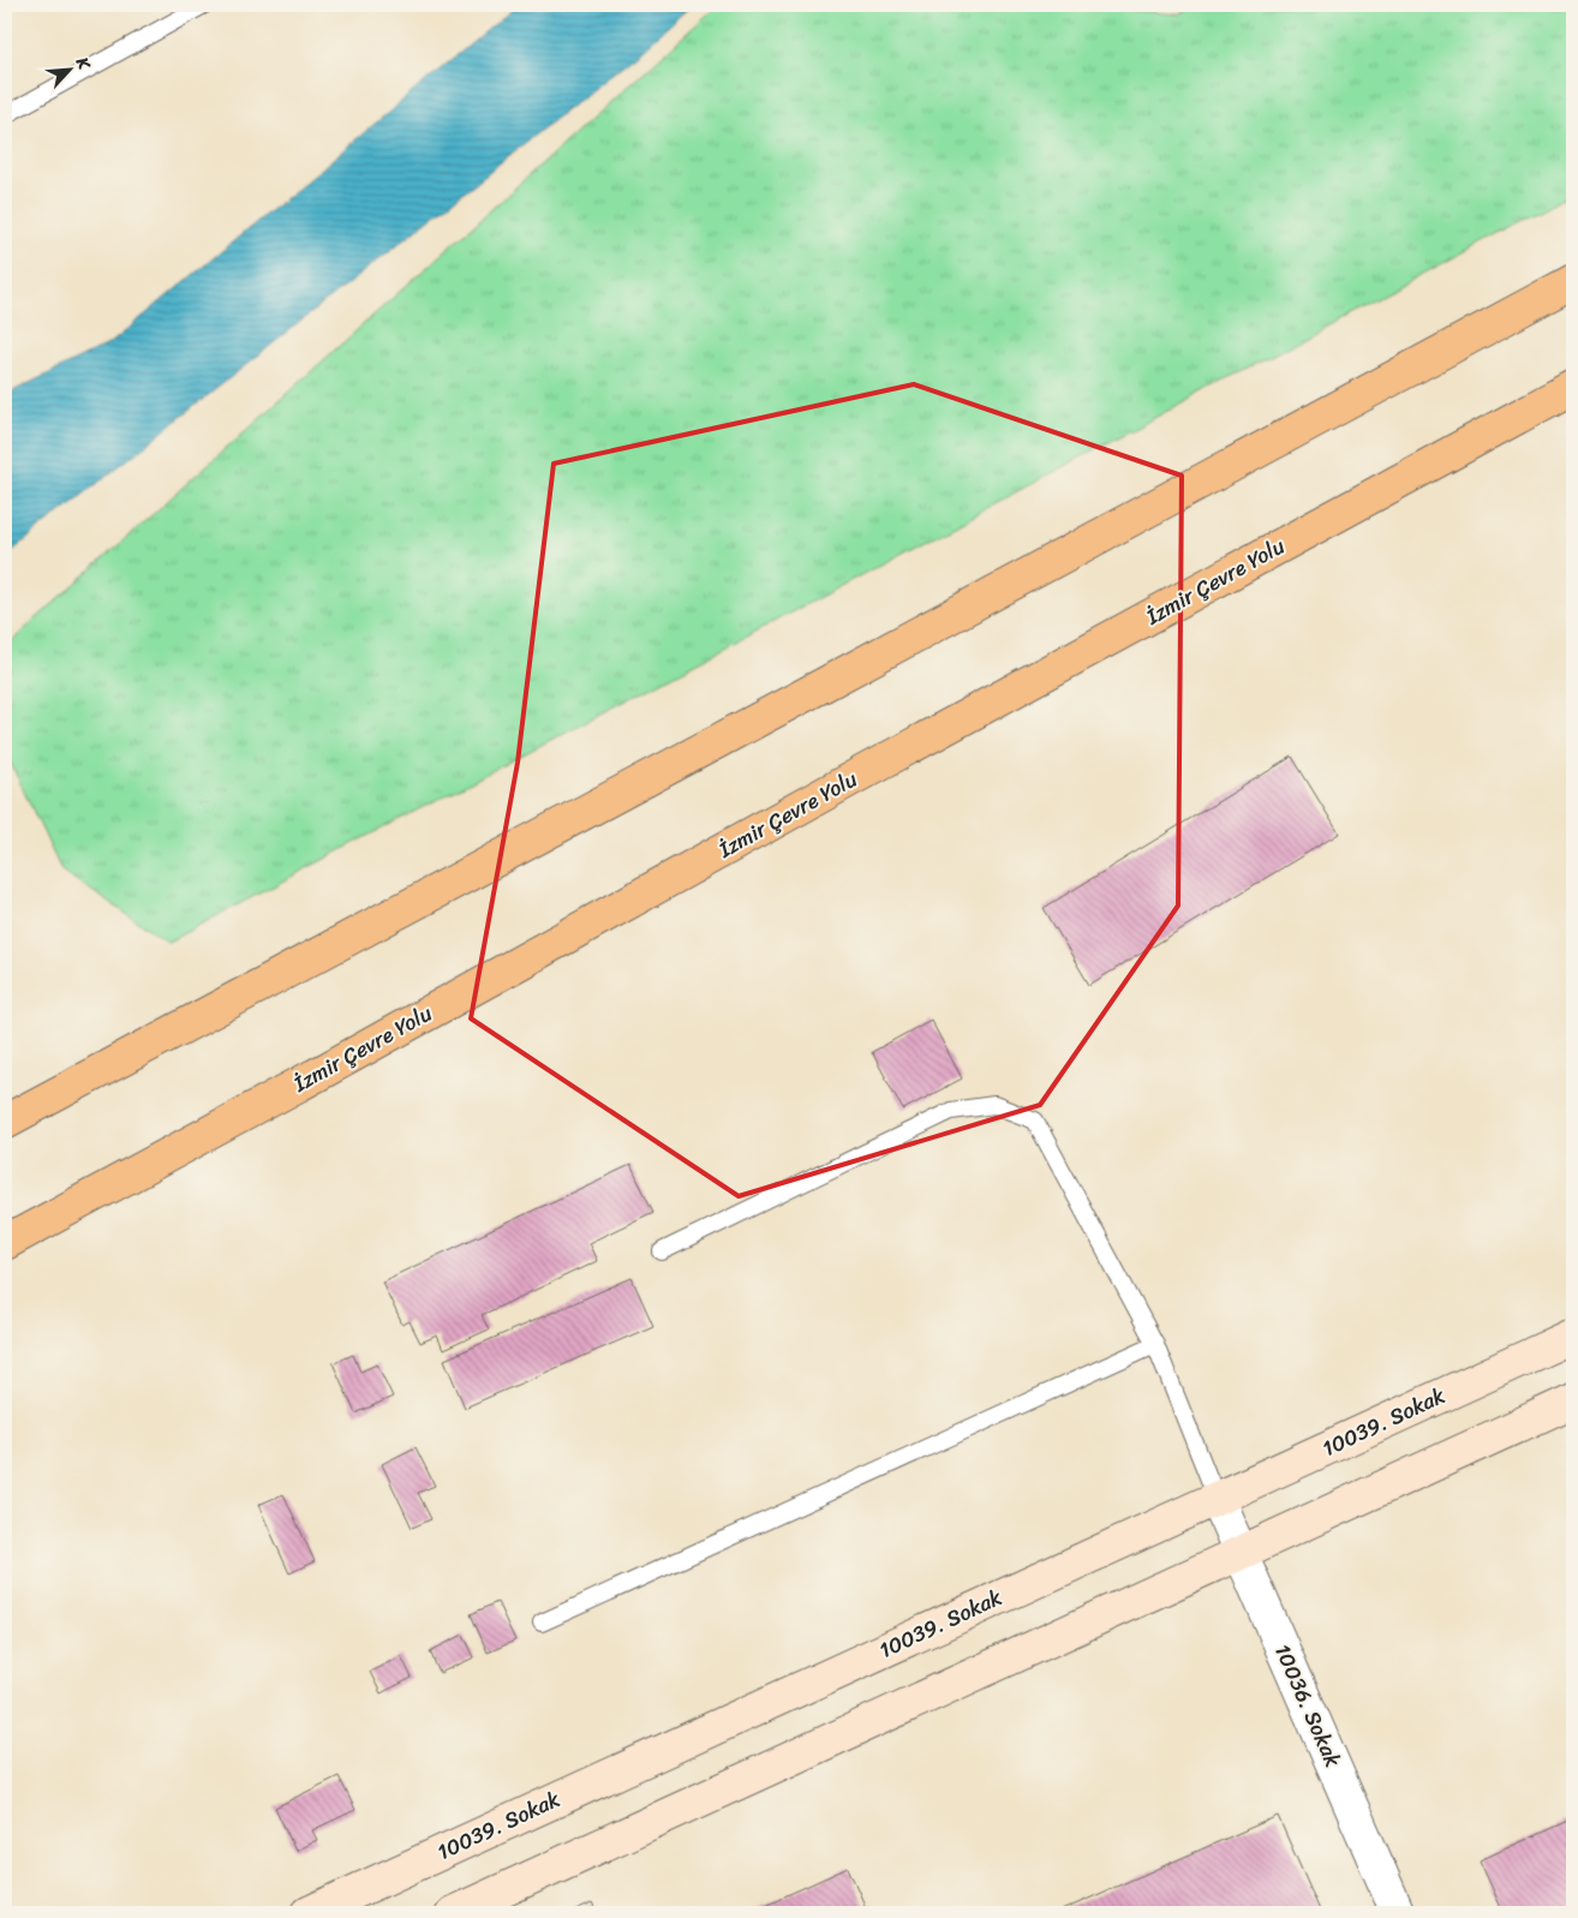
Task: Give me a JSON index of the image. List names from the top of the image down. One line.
{"streets":{"highway":["İzmir Çevre Yolu"],"street":["10039. Sokak","10036. Sokak"]},"crossings":[["10039. Sokak","10036. Sokak"]],"north":"top right"}
